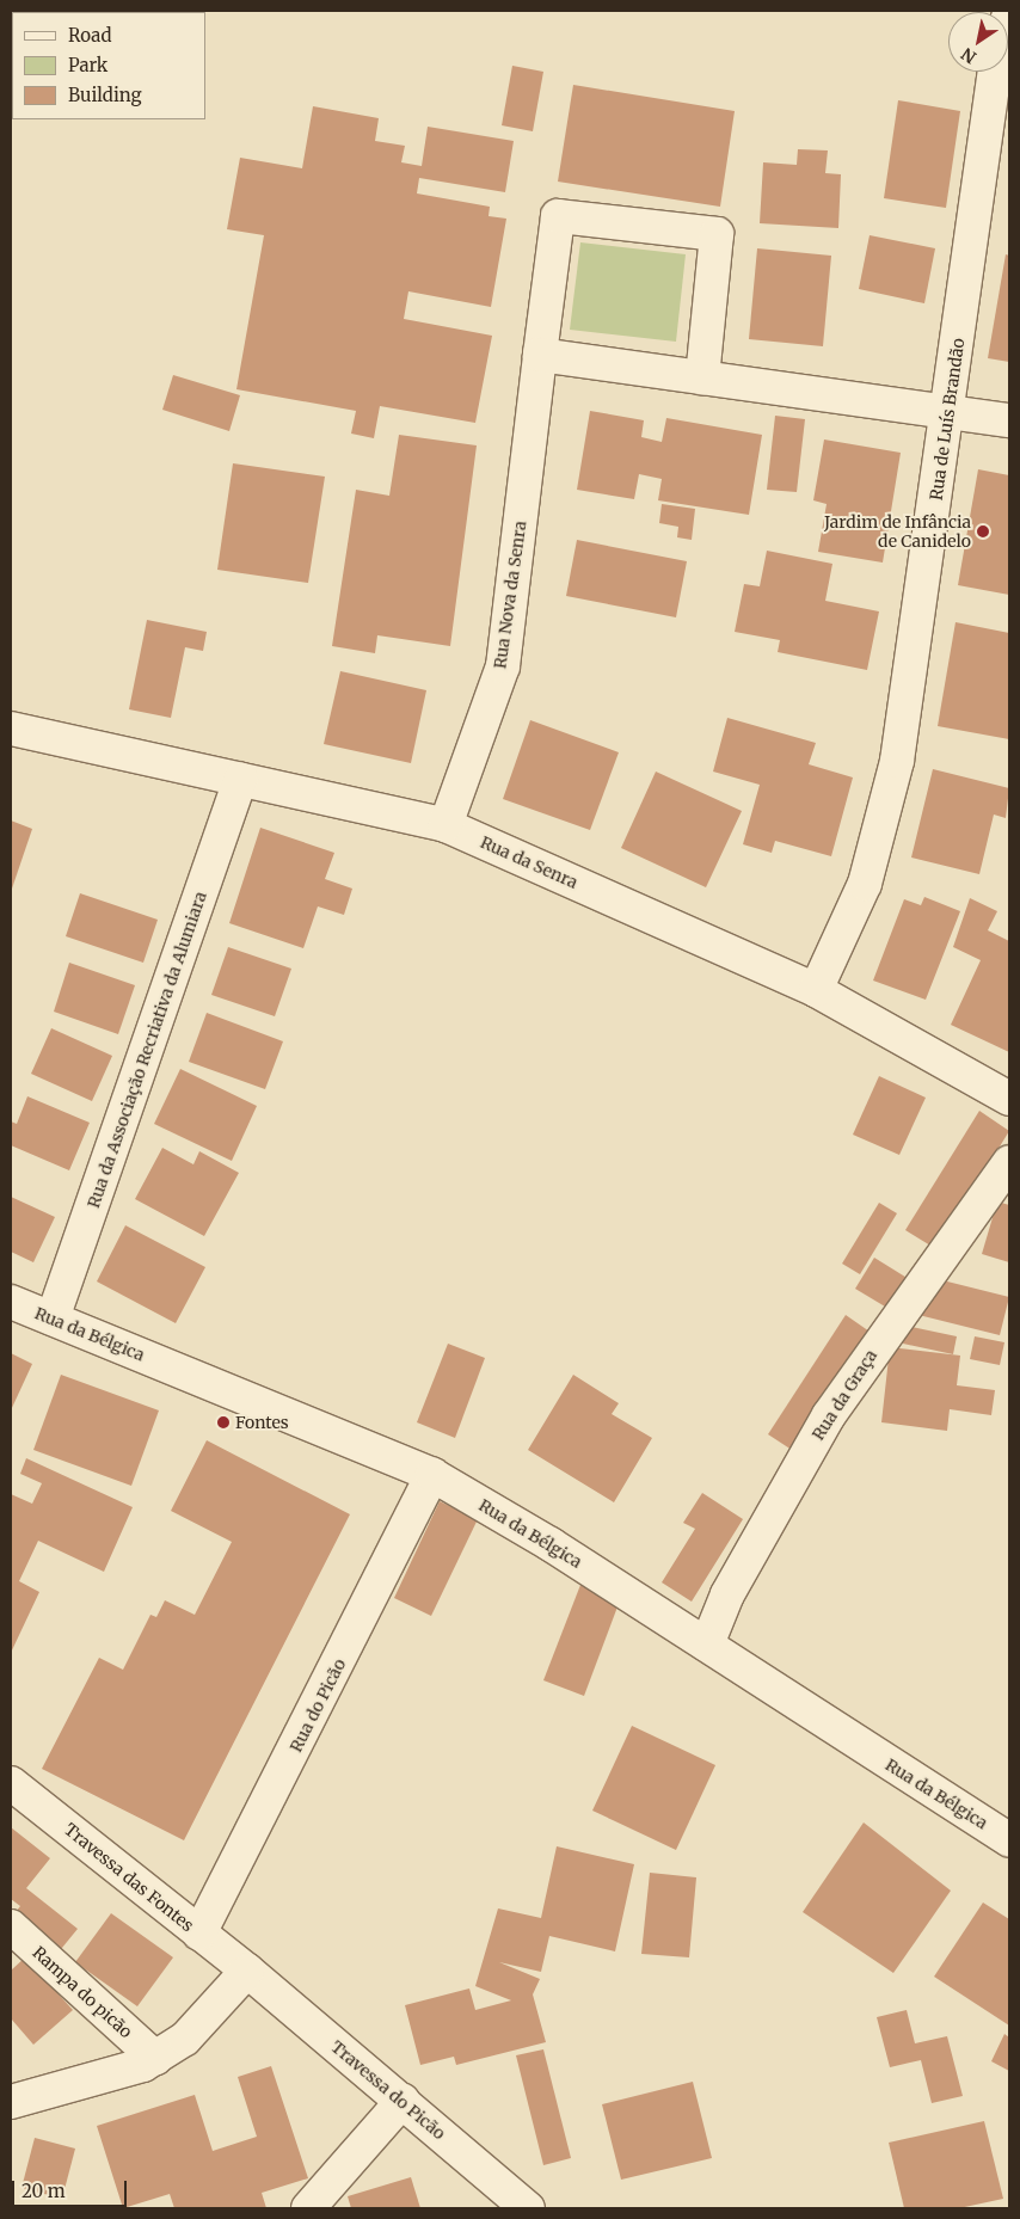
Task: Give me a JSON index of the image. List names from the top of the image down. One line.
{"streets":{"street":["Rua de Luís Brandão","Rua Nova da Senra","Rua da Senra","Rua da Associação Recriativa da Alumiara","Rua da Bélgica","Rua da Graça","Rua do Picão","Travessa das Fontes","Rampa do picão","Travessa do Picão"]},"crossings":[["Rua de Luís Brandão","Rua da Senra"],["Rua Nova da Senra","Rua da Senra"],["Rua da Senra","Rua da Associação Recriativa da Alumiara"],["Rua da Associação Recriativa da Alumiara","Rua da Bélgica"],["Rua da Bélgica","Rua da Graça"],["Rua da Bélgica","Rua do Picão"],["Rua do Picão","Travessa das Fontes"],["Travessa das Fontes","Travessa do Picão"]],"places":["Jardim de Infância de Canidelo","Fontes"],"legend":["Road","Park","Building"],"scale_bar":"20 m","north":"bottom left"}
